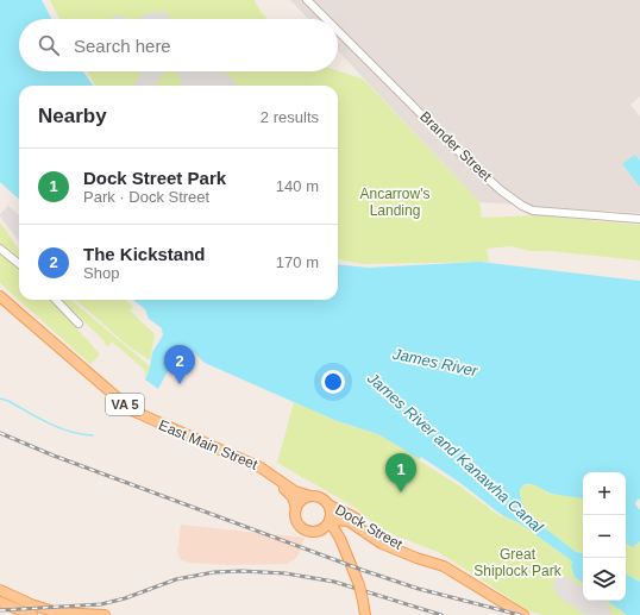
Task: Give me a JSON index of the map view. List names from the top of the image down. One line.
{"streets":{"main road":["VA 5","East Main Street","Dock Street"],"street":["Brander Street"]},"crossings":[["VA 5","East Main Street"],["VA 5","Dock Street"],["East Main Street","Dock Street"]],"water":["James River","James River and Kanawha Canal"],"parks":["Ancarrow's Landing","Great Shiplock Park"],"page":{"search":"Search here","heading":["Nearby","2 results"],"list":[{"mark":"1","name":"Dock Street Park","note":"Park · Dock Street","value":"140 m"},{"mark":"2","name":"The Kickstand","note":"Shop","value":"170 m"}],"pins":["2","1"],"map_buttons":["+","−"]}}
